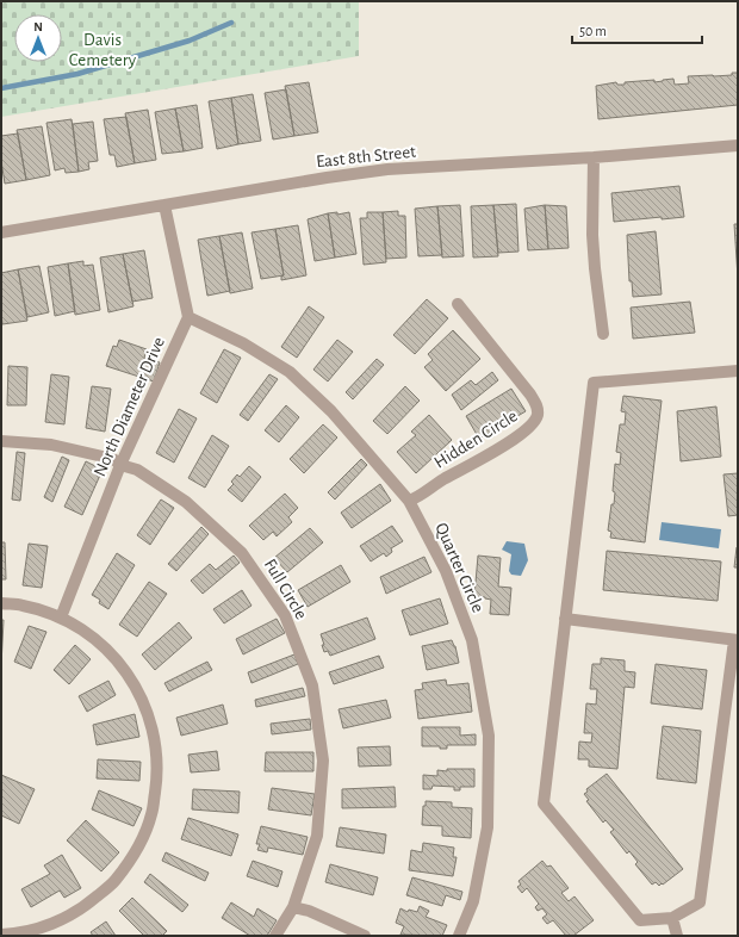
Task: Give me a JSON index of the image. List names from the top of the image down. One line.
{"streets":{"street":["East 8th Street","North Diameter Drive","Hidden Circle","Quarter Circle","Full Circle"]},"crossings":[["North Diameter Drive","Quarter Circle"],["North Diameter Drive","Full Circle"],["Hidden Circle","Quarter Circle"]],"parks":["Davis Cemetery"],"scale_bar":"50 m","north":"top"}
